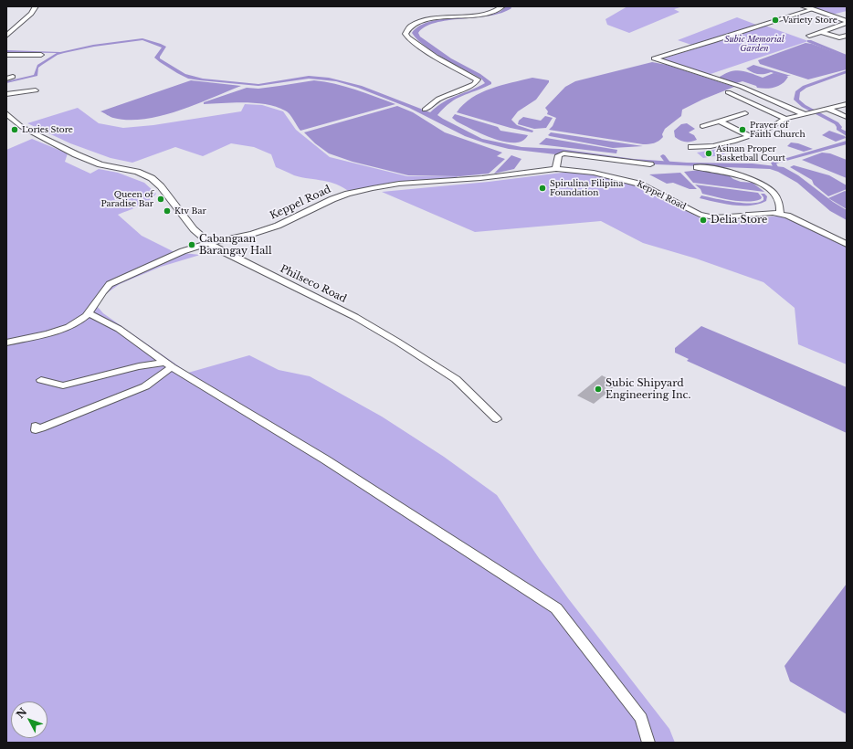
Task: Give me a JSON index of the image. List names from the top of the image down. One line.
{"streets":{"street":["Keppel Road","Philseco Road"]},"crossings":[["Keppel Road","Philseco Road"]],"parks":["Subic Memorial Garden"],"places":["Variety Store","Lories Store","Prayer of Faith Church","Asinan Proper Basketball Court","Spirulina Filipina Foundation","Queen of Paradise Bar","Ktv Bar","Delia Store","Cabangaan Barangay Hall","Subic Shipyard Engineering Inc."],"north":"top left"}
